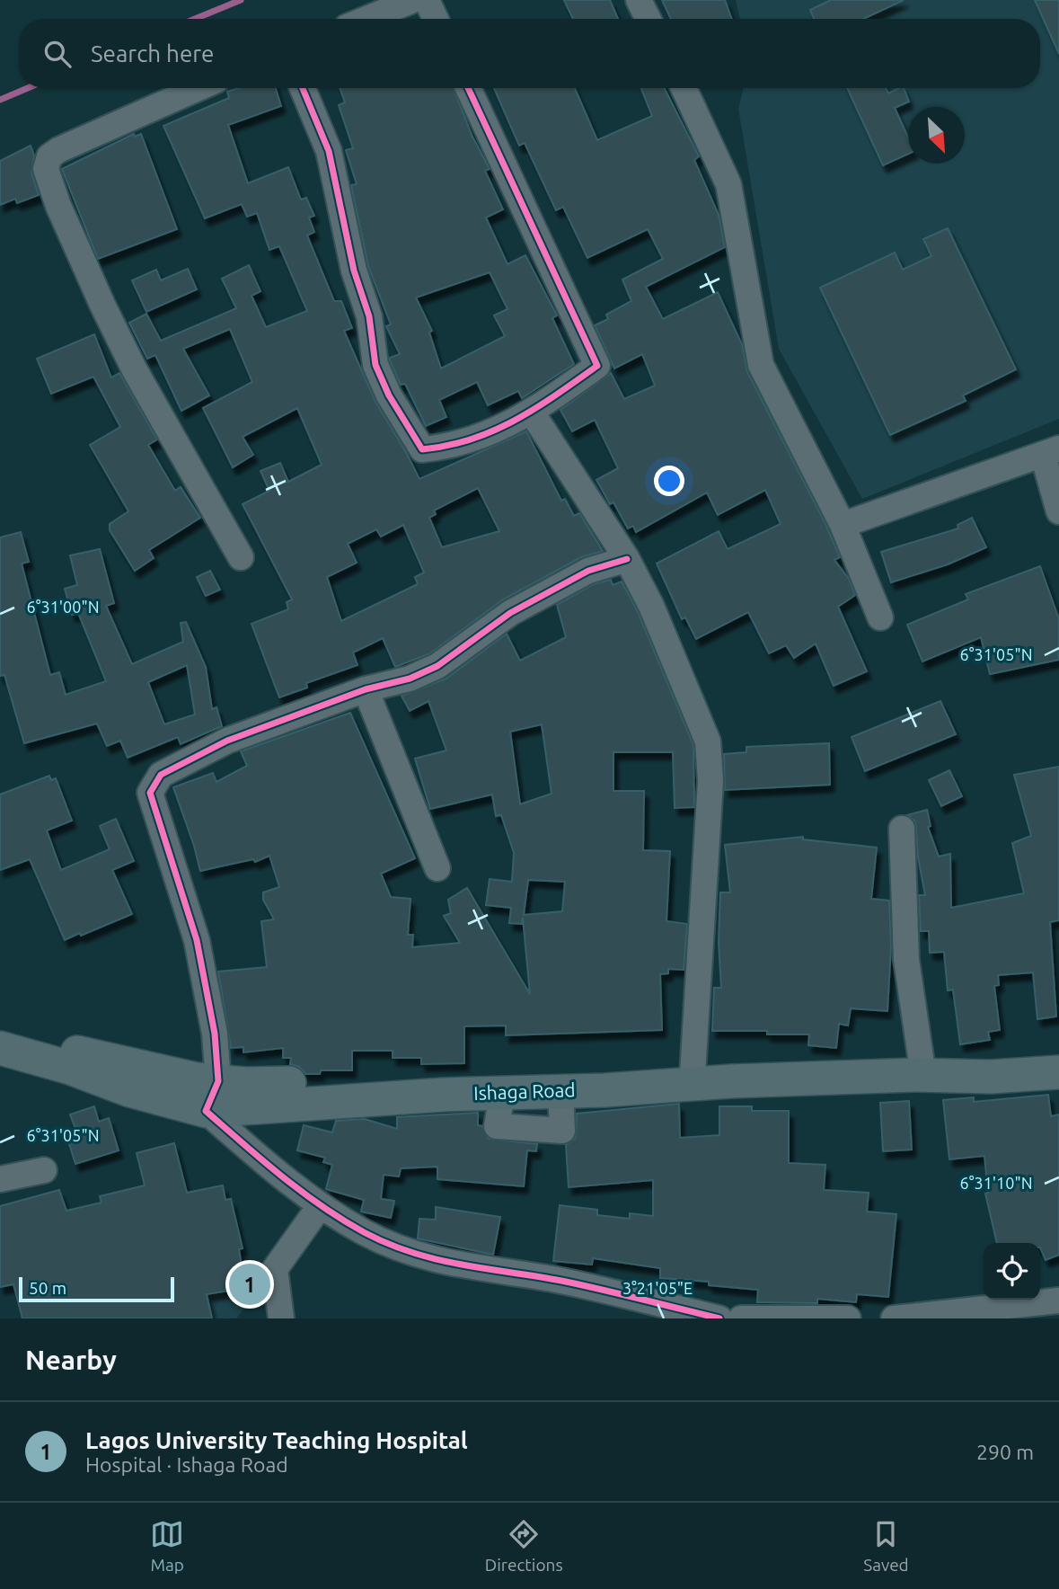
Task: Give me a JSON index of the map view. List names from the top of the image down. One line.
{"streets":{"main road":["Ishaga Road"]},"scale_bar":"50 m","north":"bottom right","page":{"search":"Search here","pins":"1","scale":"50 m","heading":"Nearby","list":[{"mark":"1","name":"Lagos University Teaching Hospital","note":"Hospital · Ishaga Road","value":"290 m"}],"nav":["Map","Directions","Saved"]},"coordinates":["6°31'00\"N","6°31'05\"N","6°31'10\"N","3°21'05\"E"]}
